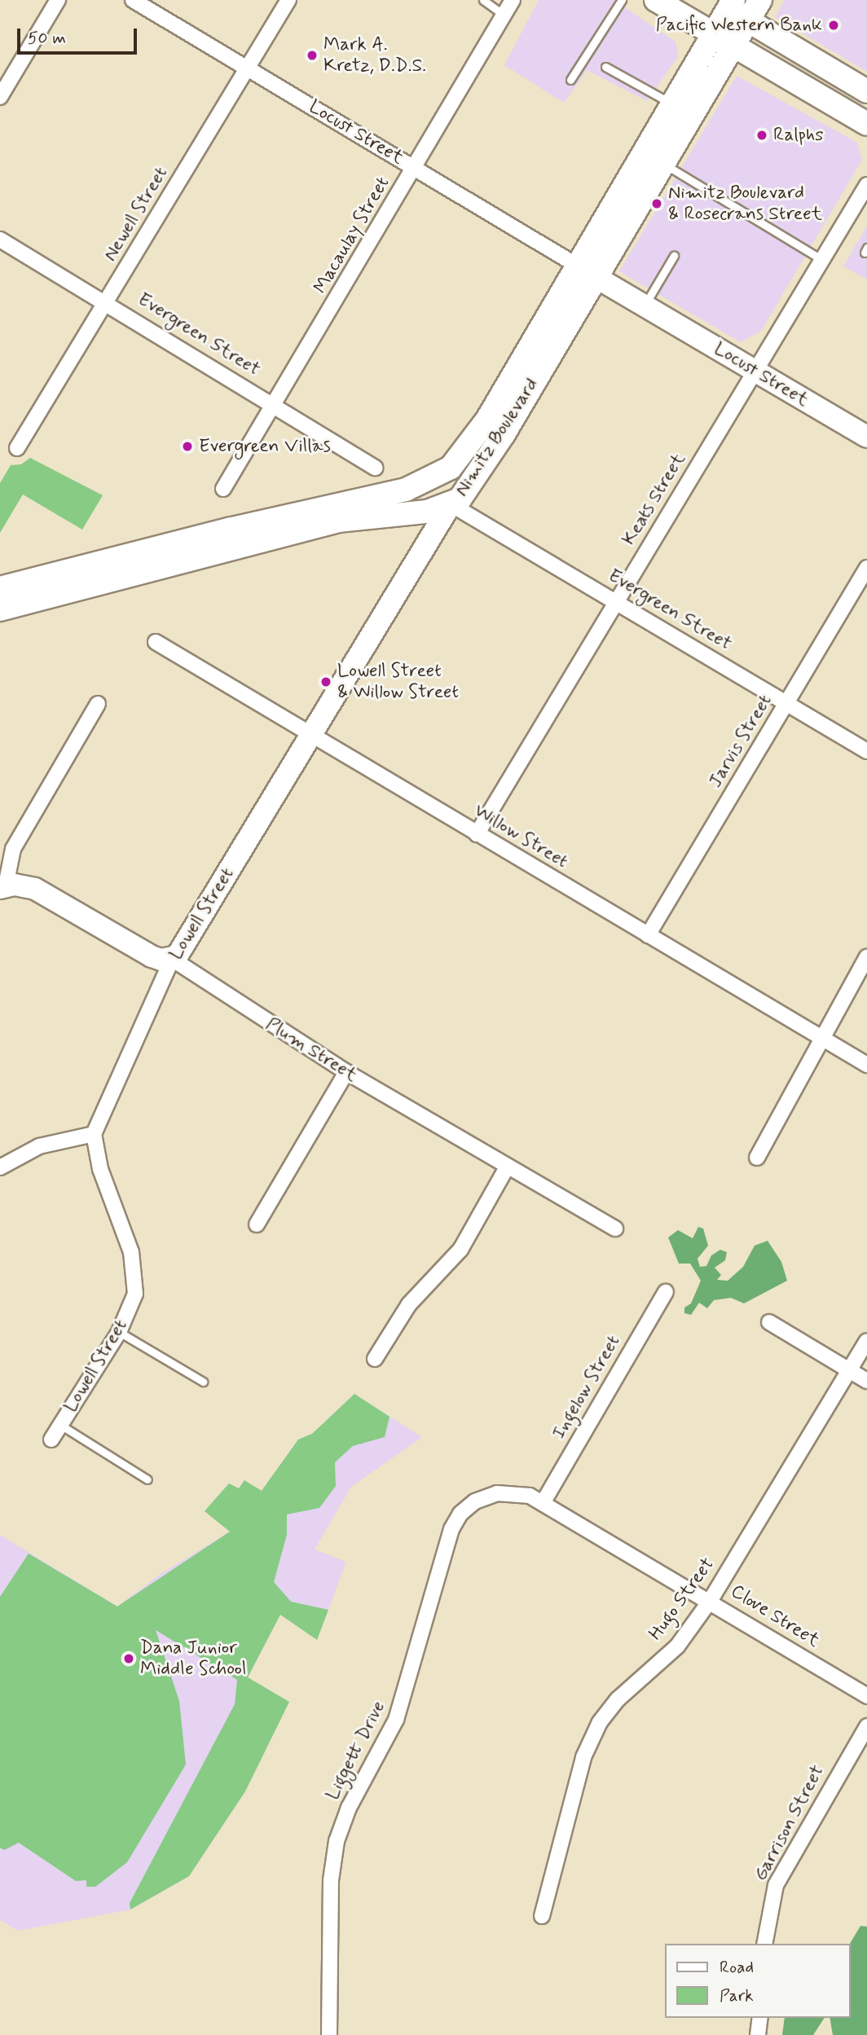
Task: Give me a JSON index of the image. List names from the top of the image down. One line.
{"streets":{"main road":["Nimitz Boulevard"],"street":["Locust Street","Newell Street","Macaulay Street","Evergreen Street","Keats Street","Jarvis Street","Willow Street","Lowell Street","Plum Street","Ingelow Street","Hugo Street","Clove Street","Liggett Drive","Garrison Street"]},"crossings":[["Locust Street","Newell Street"],["Locust Street","Macaulay Street"],["Locust Street","Nimitz Boulevard"],["Locust Street","Keats Street"],["Newell Street","Evergreen Street"],["Macaulay Street","Evergreen Street"],["Evergreen Street","Nimitz Boulevard"],["Evergreen Street","Keats Street"],["Evergreen Street","Jarvis Street"],["Evergreen Street","Lowell Street"],["Nimitz Boulevard","Lowell Street"],["Keats Street","Willow Street"],["Jarvis Street","Willow Street"],["Willow Street","Lowell Street"],["Lowell Street","Plum Street"],["Ingelow Street","Clove Street"],["Ingelow Street","Liggett Drive"],["Hugo Street","Clove Street"],["Clove Street","Liggett Drive"]],"places":["Pacific Western Bank","Mark A. Kretz, D.D.S.","Ralphs","Nimitz Boulevard & Rosecrans Street","Evergreen Villas","Lowell Street & Willow Street","Dana Junior Middle School"],"legend":["Road","Park"],"scale_bar":"50 m"}
